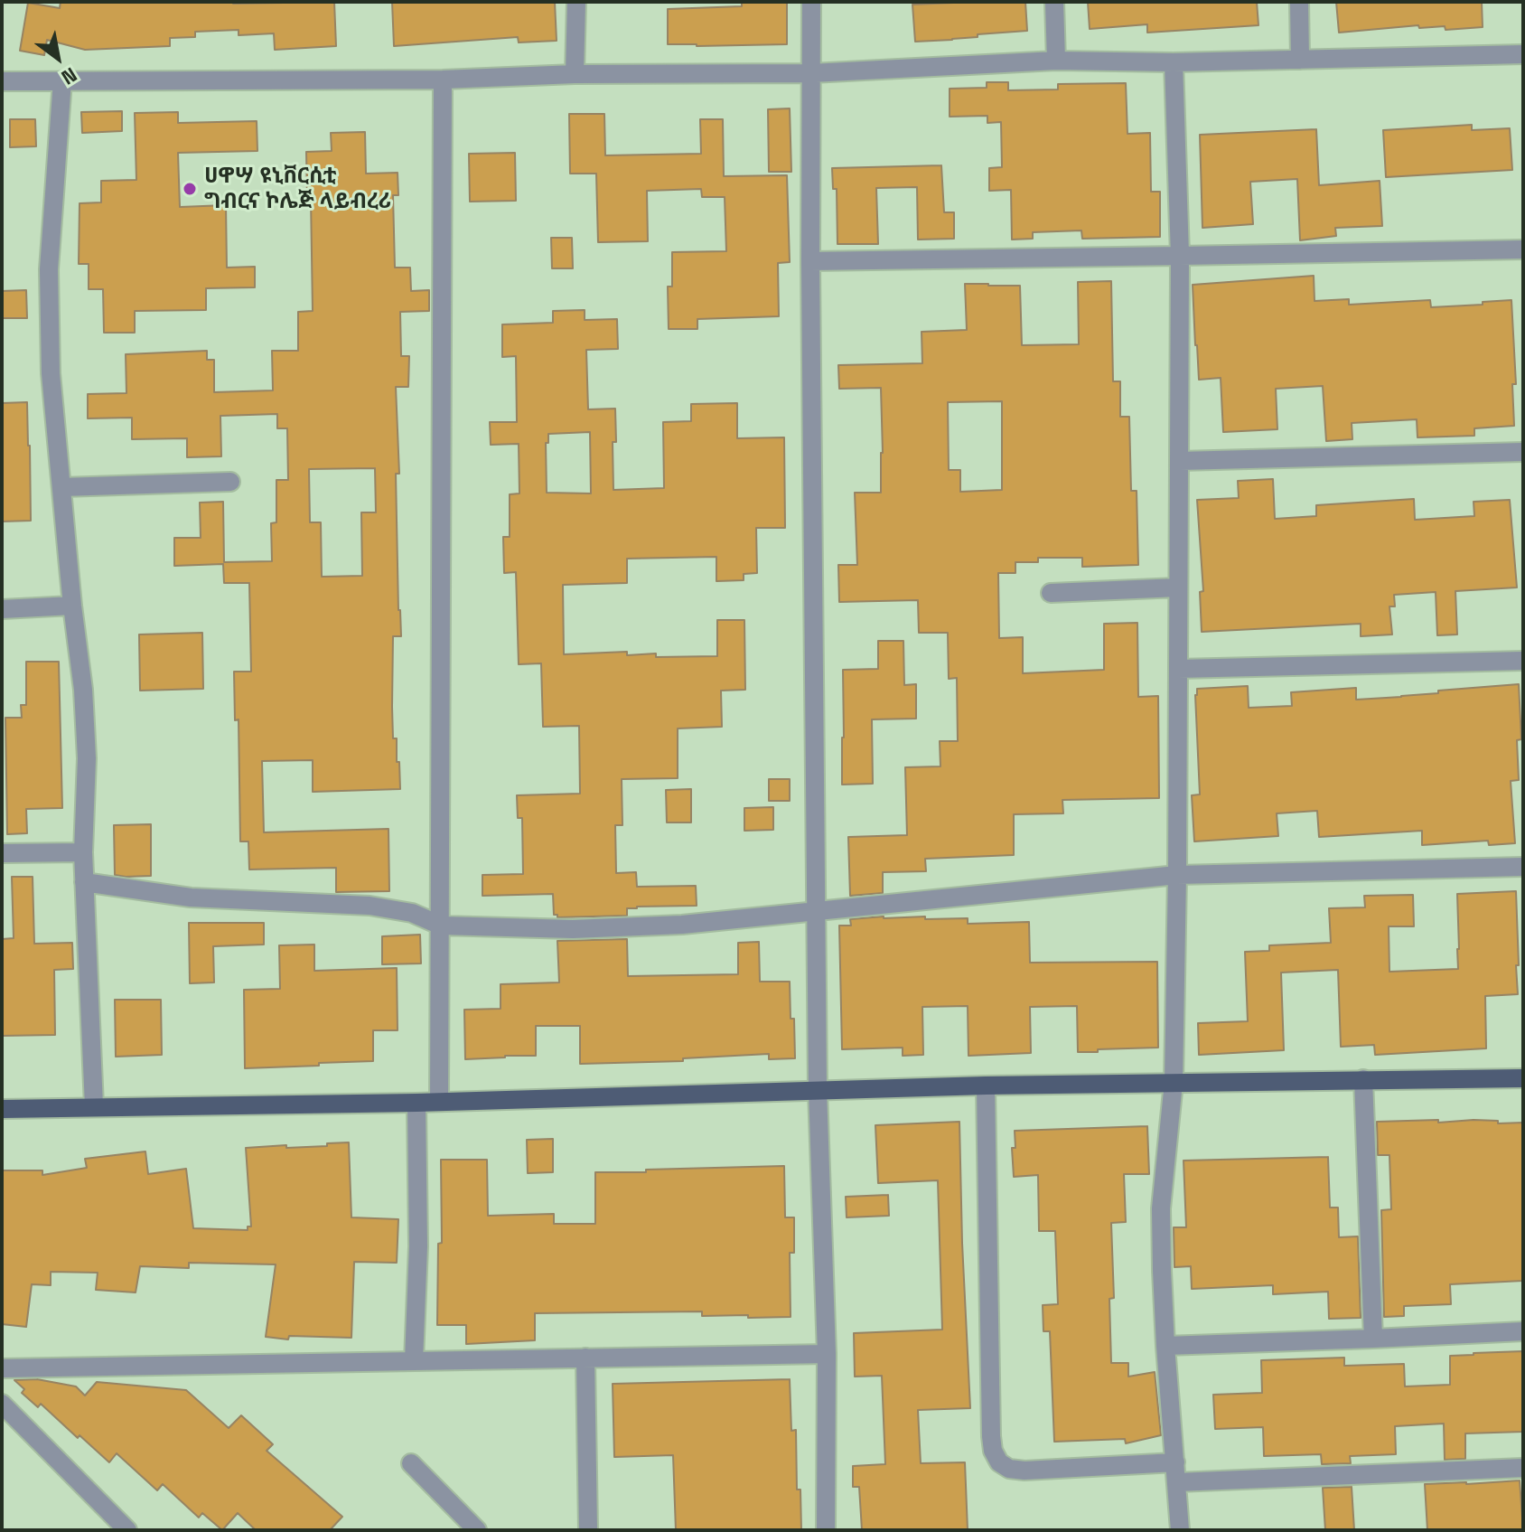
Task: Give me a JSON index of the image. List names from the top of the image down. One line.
{"places":["ሀዋሣ ዩኒቨርሲቲ ግብርና ኮሌጅ ላይብረሪ"],"north":"bottom right"}
